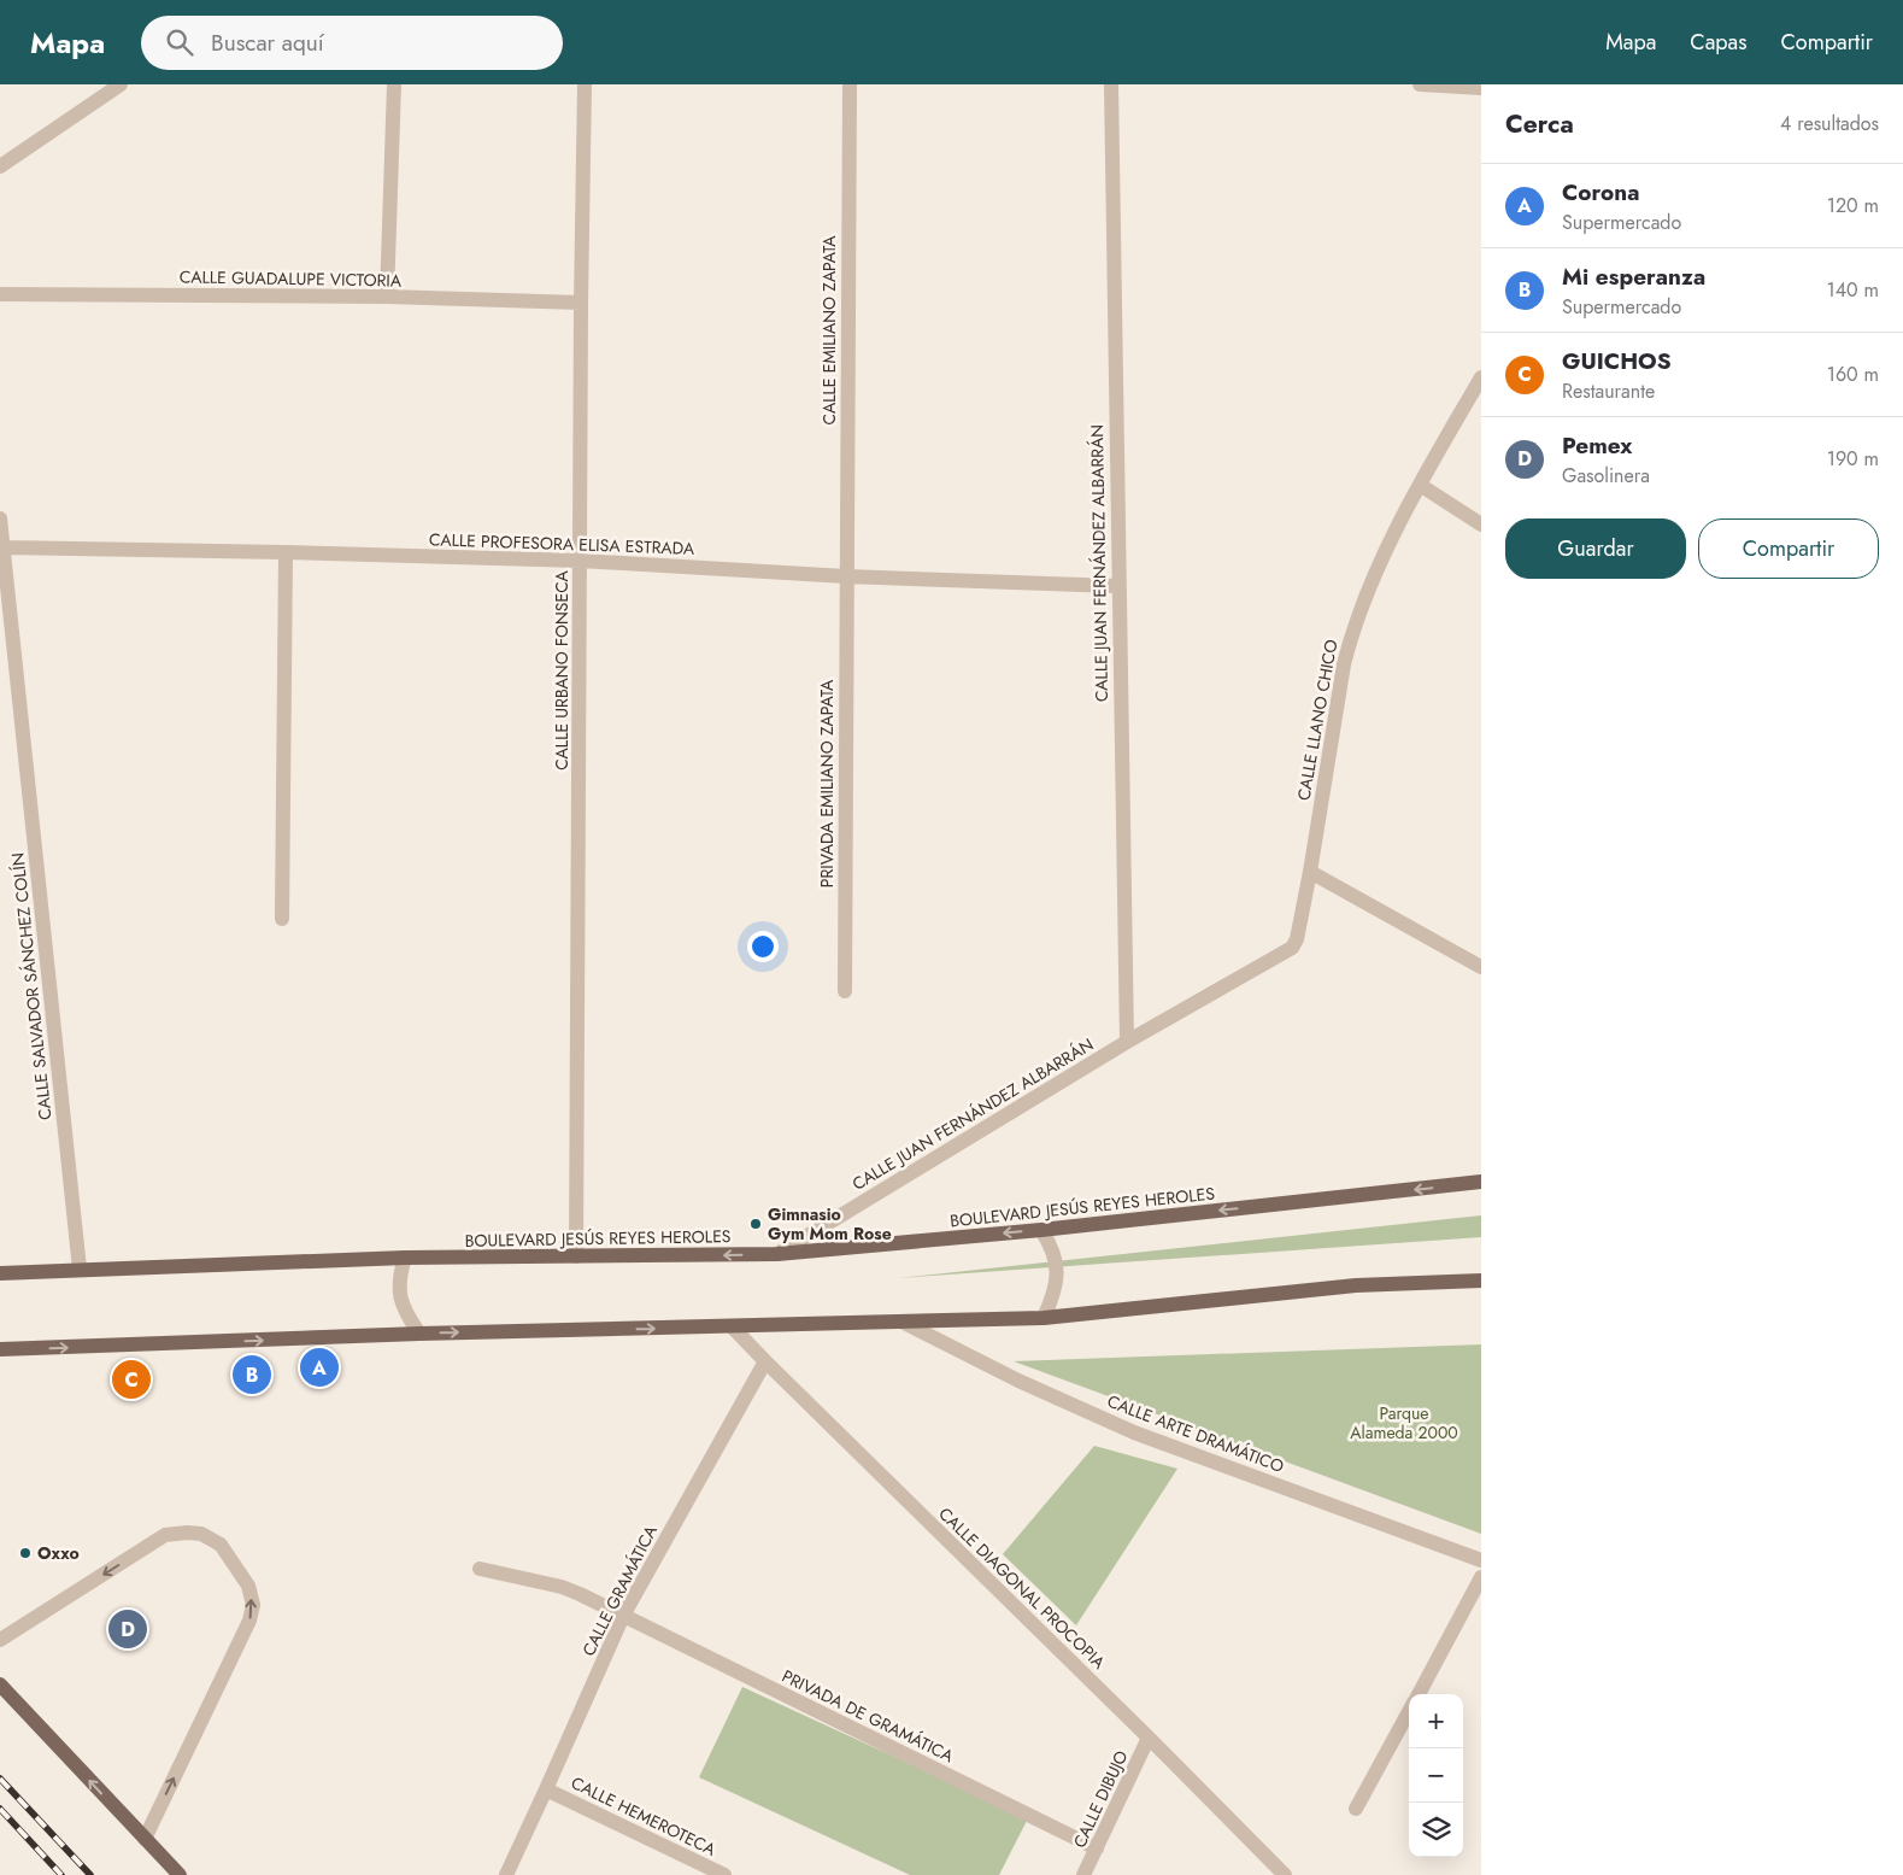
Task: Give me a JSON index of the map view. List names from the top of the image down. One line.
{"streets":{"main road":["BOULEVARD JESÚS REYES HEROLES"],"street":["CALLE GUADALUPE VICTORIA","CALLE EMILIANO ZAPATA","CALLE PROFESORA ELISA ESTRADA","CALLE JUAN FERNÁNDEZ ALBARRÁN","CALLE URBANO FONSECA","CALLE LLANO CHICO","PRIVADA EMILIANO ZAPATA","CALLE SALVADOR SÁNCHEZ COLÍN","CALLE ARTE DRAMÁTICO","CALLE DIAGONAL PROCOPIA","CALLE GRAMÁTICA","PRIVADA DE GRAMÁTICA","CALLE DIBUJO","CALLE HEMEROTECA"]},"crossings":[["CALLE GUADALUPE VICTORIA","CALLE URBANO FONSECA"],["CALLE EMILIANO ZAPATA","CALLE PROFESORA ELISA ESTRADA"],["CALLE EMILIANO ZAPATA","PRIVADA EMILIANO ZAPATA"],["CALLE PROFESORA ELISA ESTRADA","CALLE JUAN FERNÁNDEZ ALBARRÁN"],["CALLE PROFESORA ELISA ESTRADA","CALLE URBANO FONSECA"],["CALLE PROFESORA ELISA ESTRADA","PRIVADA EMILIANO ZAPATA"],["CALLE PROFESORA ELISA ESTRADA","CALLE SALVADOR SÁNCHEZ COLÍN"],["CALLE JUAN FERNÁNDEZ ALBARRÁN","CALLE LLANO CHICO"],["CALLE JUAN FERNÁNDEZ ALBARRÁN","BOULEVARD JESÚS REYES HEROLES"],["CALLE URBANO FONSECA","BOULEVARD JESÚS REYES HEROLES"],["CALLE SALVADOR SÁNCHEZ COLÍN","BOULEVARD JESÚS REYES HEROLES"],["CALLE DIAGONAL PROCOPIA","CALLE GRAMÁTICA"],["CALLE DIAGONAL PROCOPIA","CALLE DIBUJO"],["CALLE GRAMÁTICA","PRIVADA DE GRAMÁTICA"],["CALLE GRAMÁTICA","CALLE HEMEROTECA"],["PRIVADA DE GRAMÁTICA","CALLE DIBUJO"]],"parks":["Parque Alameda 2000"],"places":["Gimnasio Gym Mom Rose","Oxxo"],"page":{"header":"Mapa","search":"Buscar aquí","nav":["Mapa","Capas","Compartir"],"heading":["Cerca","4 resultados"],"list":[{"mark":"A","name":"Corona","note":"Supermercado","value":"120 m"},{"mark":"B","name":"Mi esperanza","note":"Supermercado","value":"140 m"},{"mark":"C","name":"GUICHOS","note":"Restaurante","value":"160 m"},{"mark":"D","name":"Pemex","note":"Gasolinera","value":"190 m"}],"buttons":["Guardar","Compartir"],"pins":["A","B","C","D"],"map_buttons":["+","−"]}}
